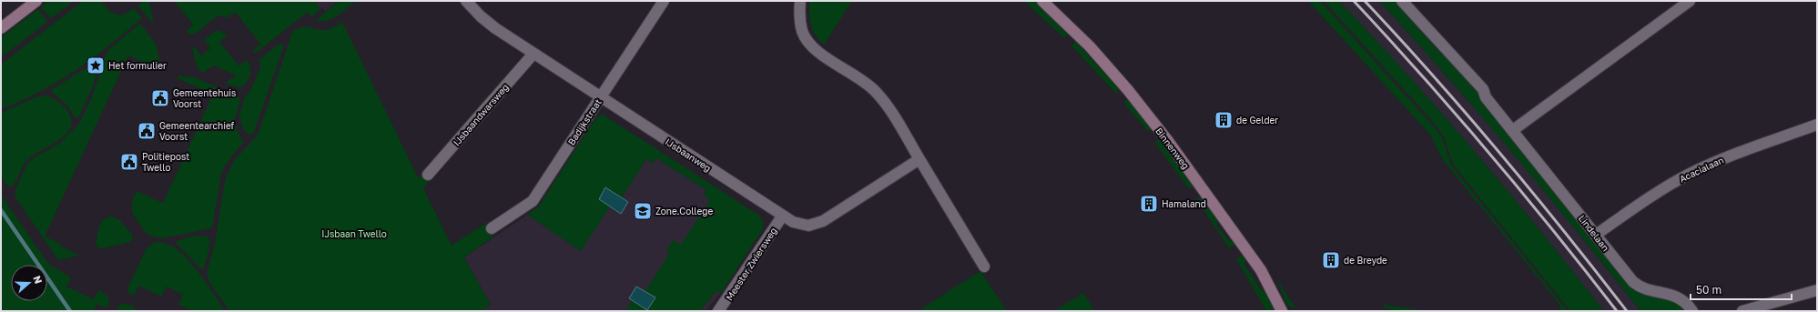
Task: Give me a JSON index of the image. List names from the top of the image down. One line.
{"streets":{"street":["IJsbaandwarsweg","Badijkstraat","Binnenweg","IJsbaanweg","Acacialaan","Lindelaan","Meester Zwiersweg"]},"crossings":[["IJsbaandwarsweg","IJsbaanweg"],["Badijkstraat","IJsbaanweg"],["IJsbaanweg","Meester Zwiersweg"],["Acacialaan","Lindelaan"]],"parks":["IJsbaan Twello"],"places":{"place":["Het formulier"],"public building":["Gemeentehuis Voorst","Gemeentearchief Voorst","Politiepost Twello"],"building":["de Gelder","Hamaland","de Breyde"],"school or university":["Zone.College"]},"scale_bar":"50 m","north":"right"}
